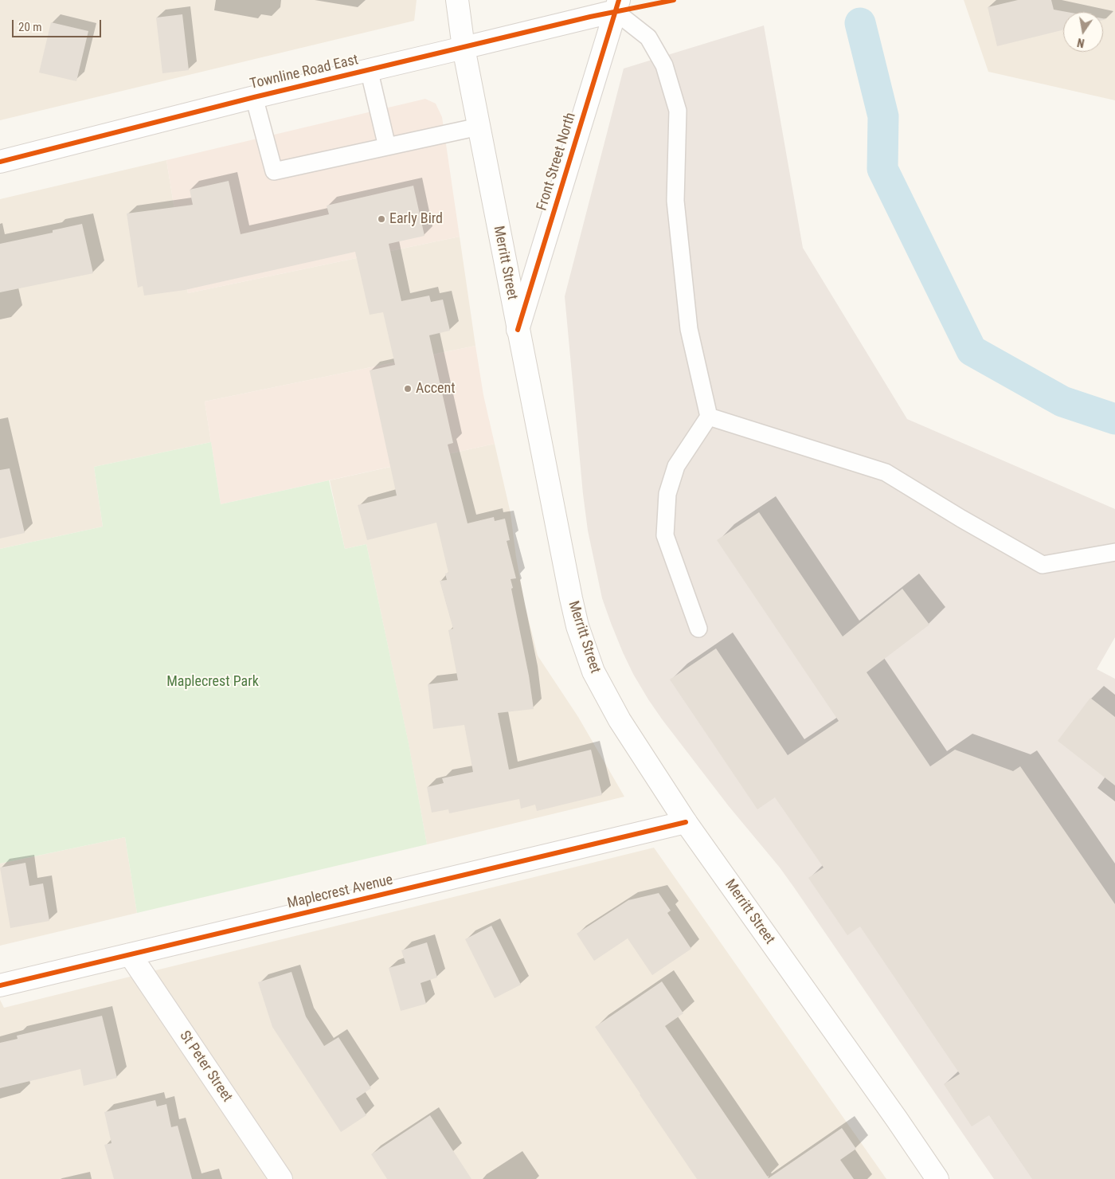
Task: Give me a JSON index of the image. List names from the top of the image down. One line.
{"streets":{"street":["Townline Road East","Front Street North","Merritt Street","Maplecrest Avenue","St Peter Street"]},"crossings":[["Townline Road East","Front Street North"],["Townline Road East","Merritt Street"],["Front Street North","Merritt Street"],["Merritt Street","Maplecrest Avenue"],["Maplecrest Avenue","St Peter Street"]],"parks":["Maplecrest Park"],"places":["Early Bird","Accent"],"scale_bar":"20 m","north":"bottom"}
